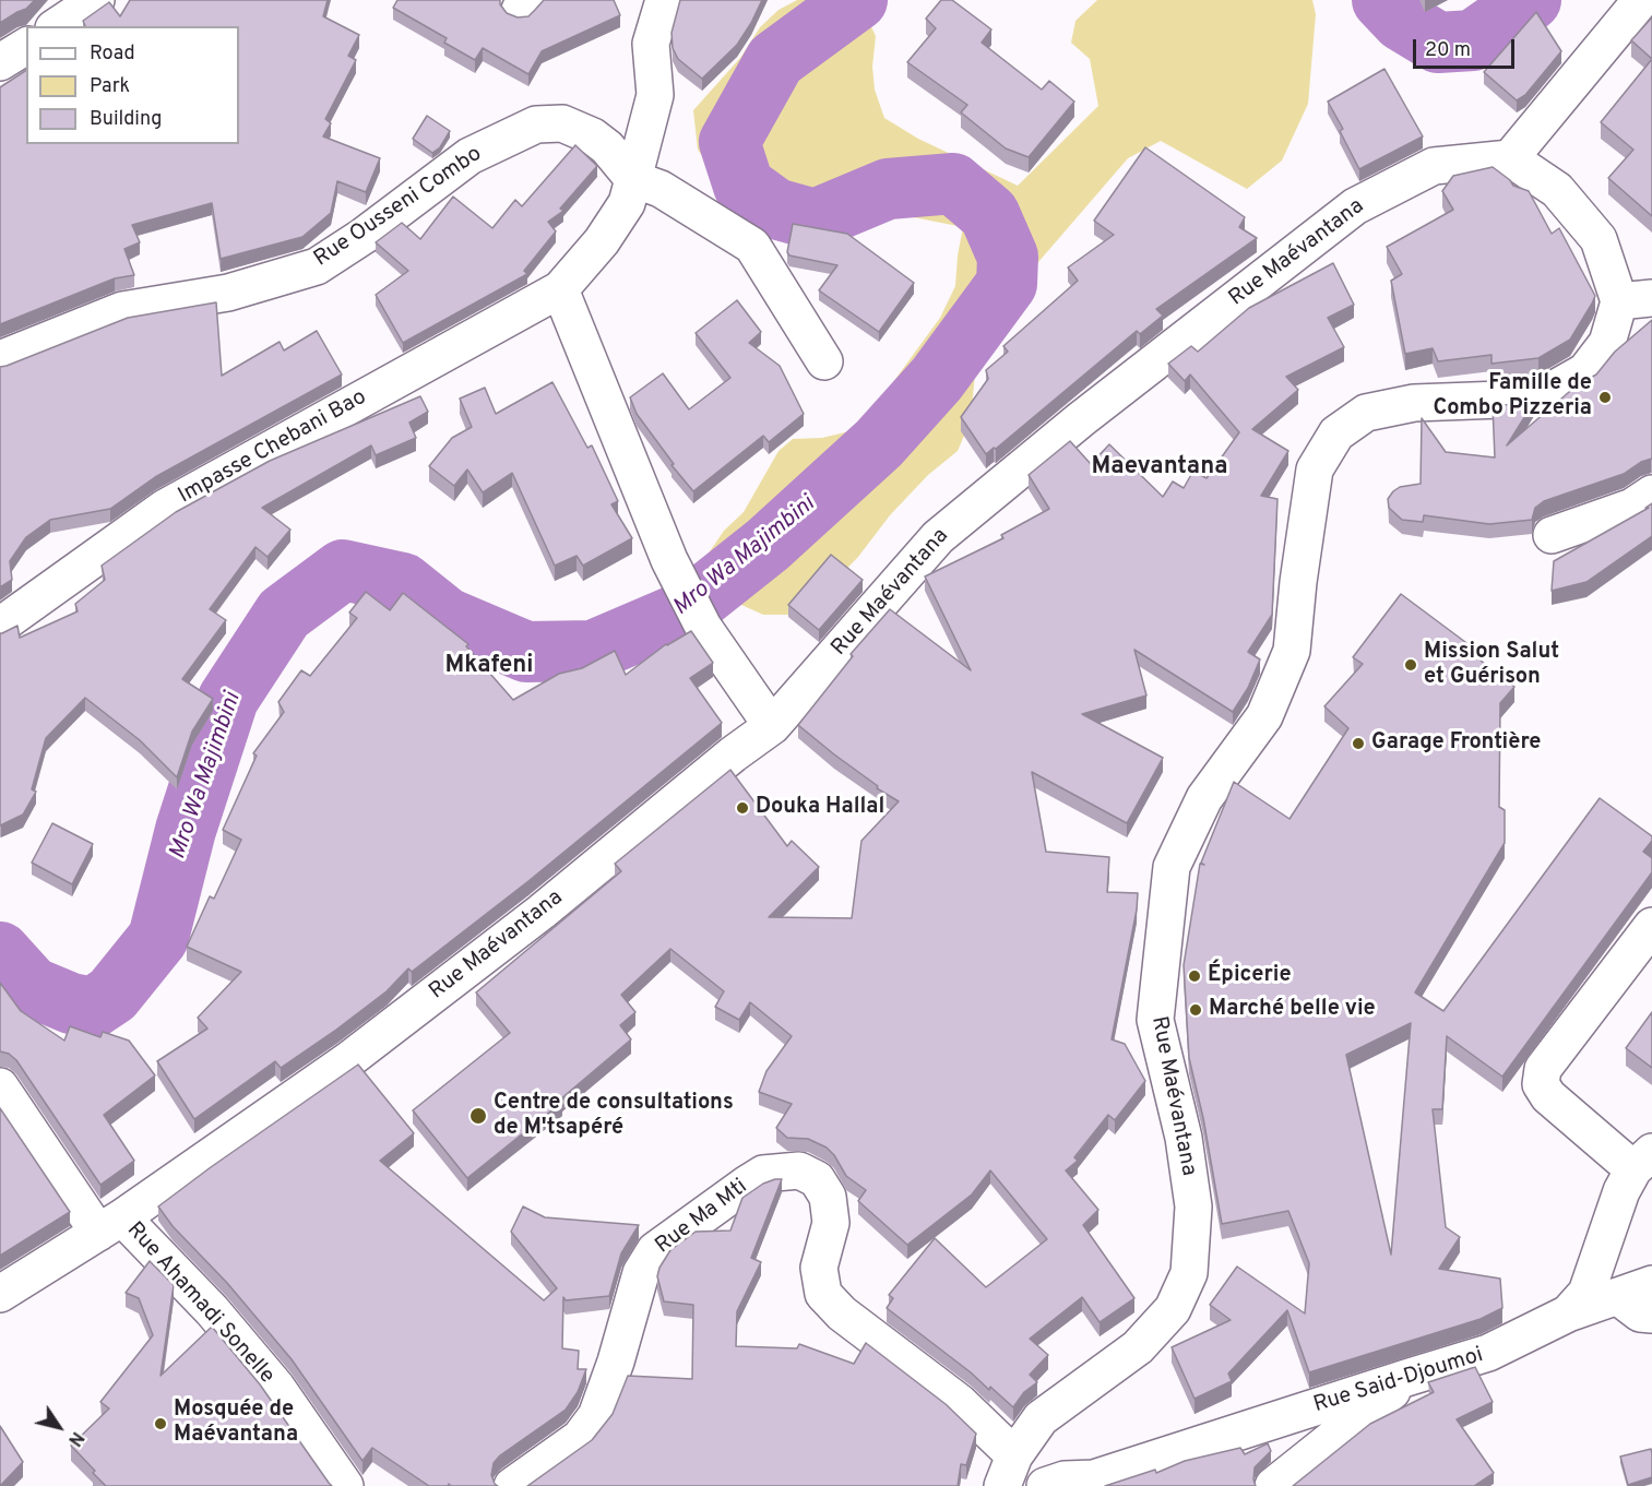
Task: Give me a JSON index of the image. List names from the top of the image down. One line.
{"streets":{"street":["Rue Ousseni Combo","Rue Maévantana","Impasse Chebani Bao","Rue Ma Mti","Rue Ahamadi Sonelle","Rue Said-Djoumoi"]},"crossings":[["Rue Maévantana","Rue Ma Mti"],["Rue Maévantana","Rue Ahamadi Sonelle"]],"districts":["Maevantana","Mkafeni"],"water":["Mro Wa Majimbini"],"places":["Famille de Combo Pizzeria","Mission Salut et Guérison","Garage Frontière","Douka Hallal","Épicerie","Marché belle vie","Centre de consultations de M'tsapéré","Mosquée de Maévantana"],"legend":["Road","Park","Building"],"scale_bar":"20 m","north":"bottom right"}
